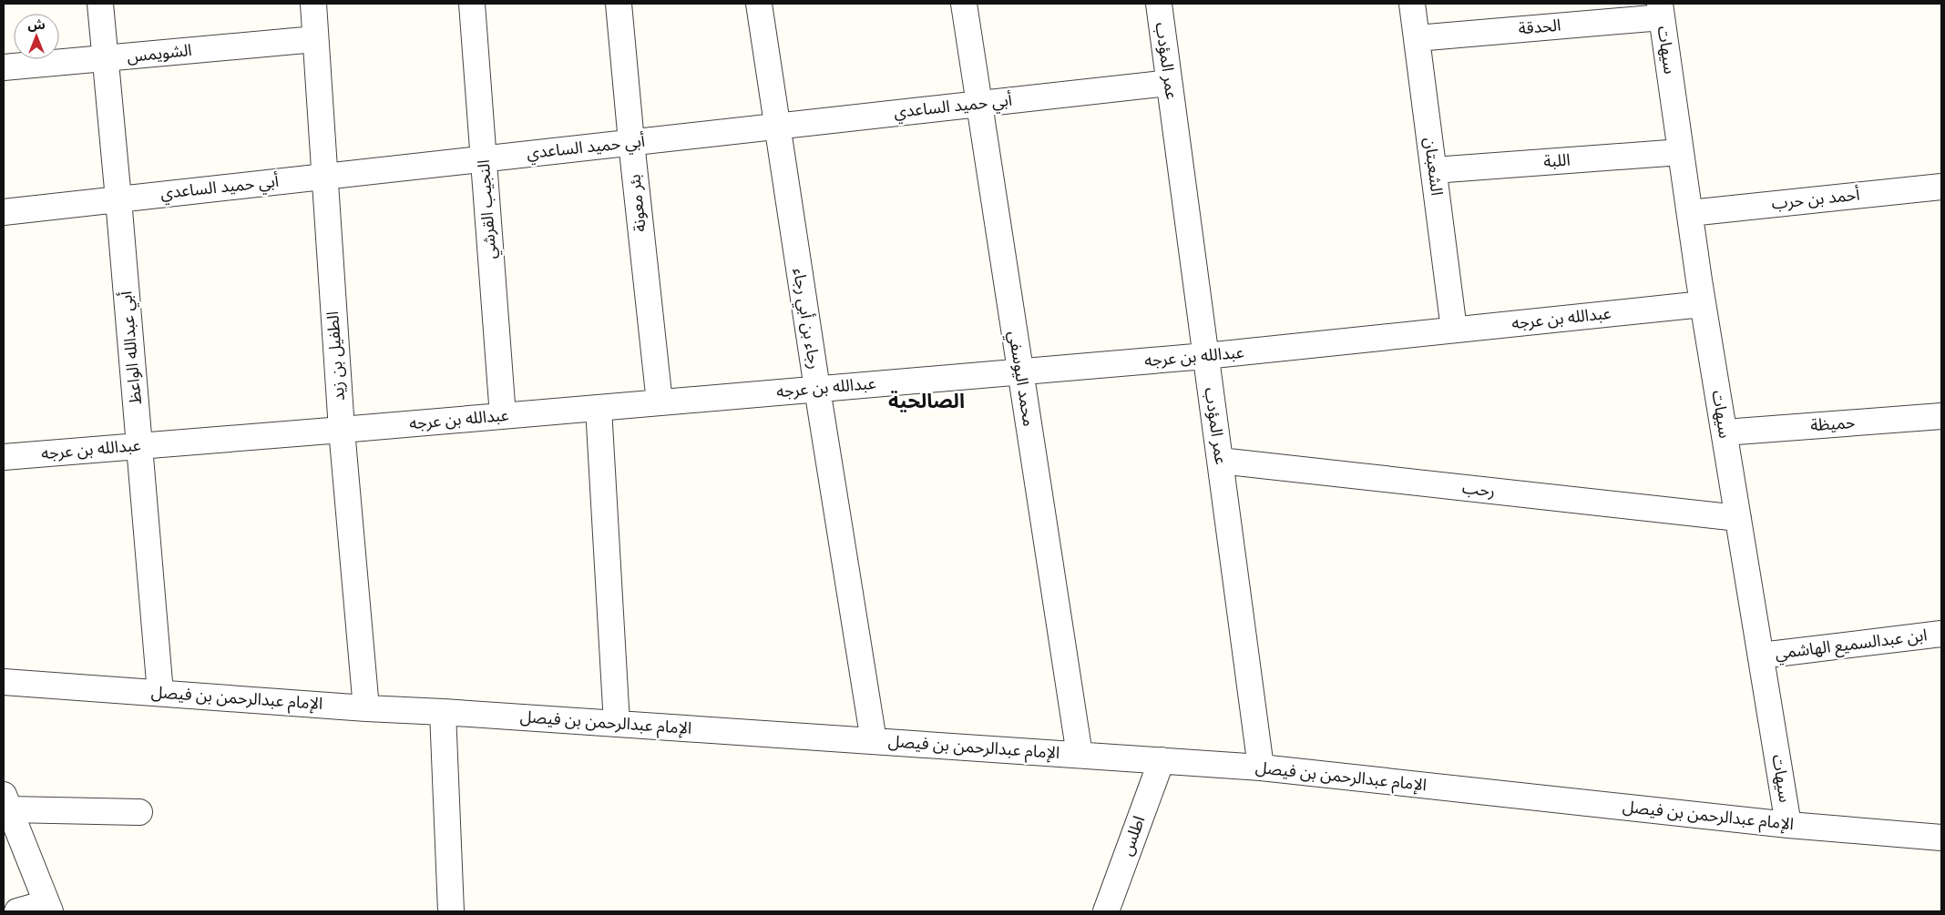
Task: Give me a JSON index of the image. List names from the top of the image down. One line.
{"streets":{"street":["الحدقة","سيهات","الشويمس","عمر المؤدب","أبي حميد الساعدي","اللبة","الشعبتان","أحمد بن حرب","بئر معونة","النجيب القرشي","رجاء بن أبي رجاء","عبدالله بن عرجه","أبي عبدالله الواعظ","الطفيل بن زيد","محمد اليوسفي","حميظة","رحب","ابن عبدالسميع الهاشمي","الإمام عبدالرحمن بن فيصل","اطلس"]},"crossings":[["الحدقة","سيهات"],["الحدقة","الشعبتان"],["سيهات","اللبة"],["سيهات","أحمد بن حرب"],["سيهات","عبدالله بن عرجه"],["سيهات","حميظة"],["سيهات","رحب"],["سيهات","ابن عبدالسميع الهاشمي"],["سيهات","الإمام عبدالرحمن بن فيصل"],["الشويمس","أبي عبدالله الواعظ"],["الشويمس","الطفيل بن زيد"],["عمر المؤدب","أبي حميد الساعدي"],["عمر المؤدب","عبدالله بن عرجه"],["عمر المؤدب","رحب"],["عمر المؤدب","الإمام عبدالرحمن بن فيصل"],["أبي حميد الساعدي","بئر معونة"],["أبي حميد الساعدي","النجيب القرشي"],["أبي حميد الساعدي","رجاء بن أبي رجاء"],["أبي حميد الساعدي","أبي عبدالله الواعظ"],["أبي حميد الساعدي","الطفيل بن زيد"],["أبي حميد الساعدي","محمد اليوسفي"],["اللبة","الشعبتان"],["الشعبتان","عبدالله بن عرجه"],["بئر معونة","عبدالله بن عرجه"],["النجيب القرشي","عبدالله بن عرجه"],["رجاء بن أبي رجاء","عبدالله بن عرجه"],["رجاء بن أبي رجاء","الإمام عبدالرحمن بن فيصل"],["عبدالله بن عرجه","أبي عبدالله الواعظ"],["عبدالله بن عرجه","الطفيل بن زيد"],["عبدالله بن عرجه","محمد اليوسفي"],["أبي عبدالله الواعظ","الإمام عبدالرحمن بن فيصل"],["الطفيل بن زيد","الإمام عبدالرحمن بن فيصل"],["محمد اليوسفي","الإمام عبدالرحمن بن فيصل"],["الإمام عبدالرحمن بن فيصل","اطلس"]],"districts":["الصالحية"],"north":"top"}
